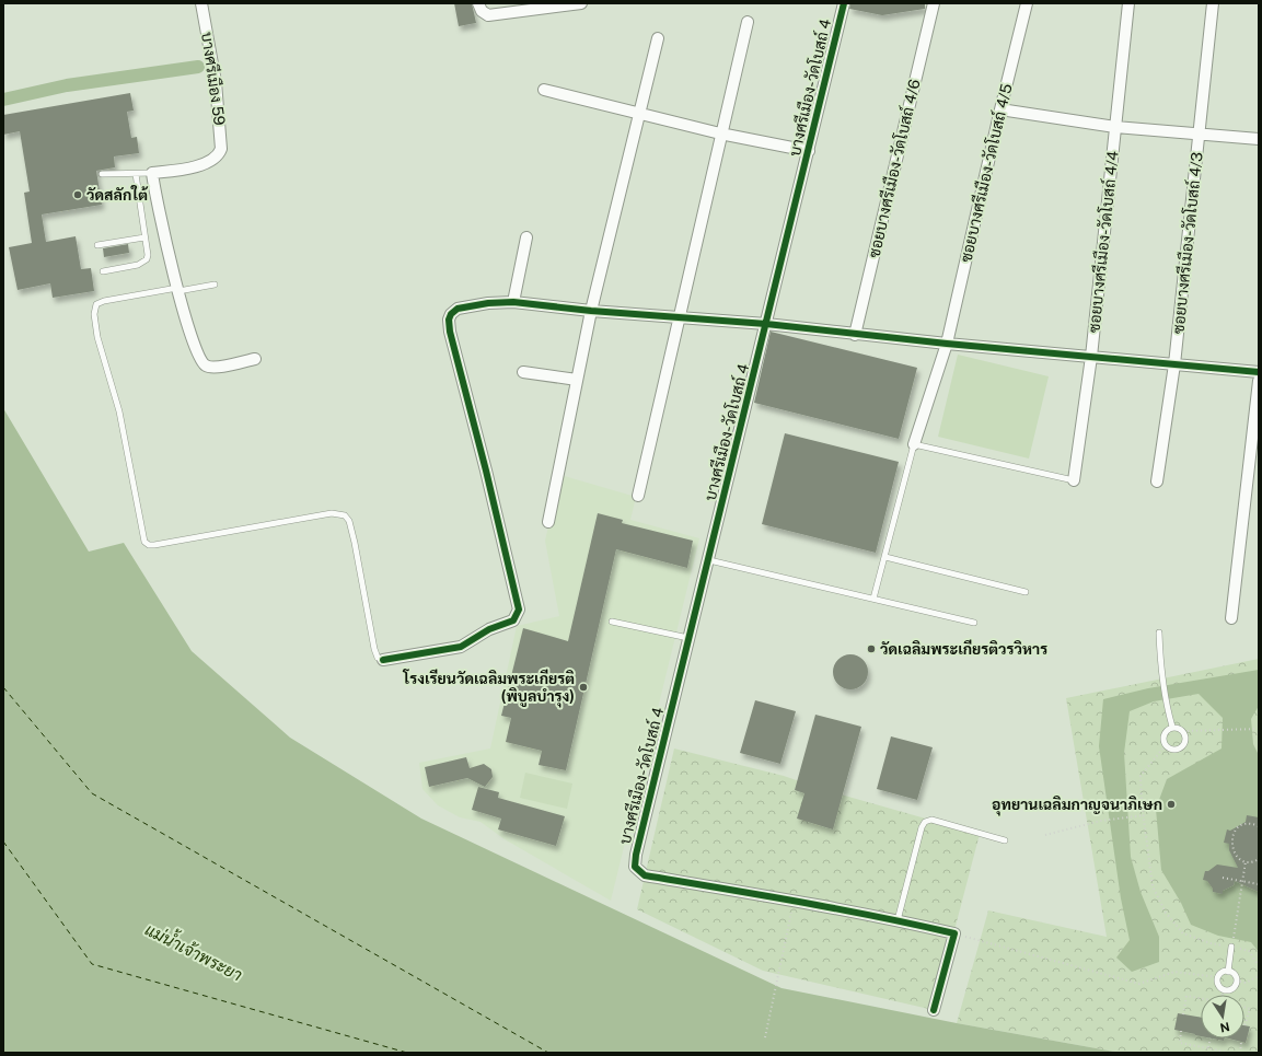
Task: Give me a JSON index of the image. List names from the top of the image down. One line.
{"streets":{"street":["บางศรีเมือง 59","บางศรีเมือง-วัดโบสถ์ 4","ซอยบางศรีเมือง-วัดโบสถ์ 4/6","ซอยบางศรีเมือง-วัดโบสถ์ 4/5","ซอยบางศรีเมือง-วัดโบสถ์ 4/4","ซอยบางศรีเมือง-วัดโบสถ์ 4/3"]},"water":["แม่น้ำเจ้าพระยา"],"places":["วัดสลักใต้","วัดเฉลิมพระเกียรติวรวิหาร","โรงเรียนวัดเฉลิมพระเกียรติ (พิบูลบำรุง)","อุทยานเฉลิมกาญจนาภิเษก"],"north":"bottom"}
